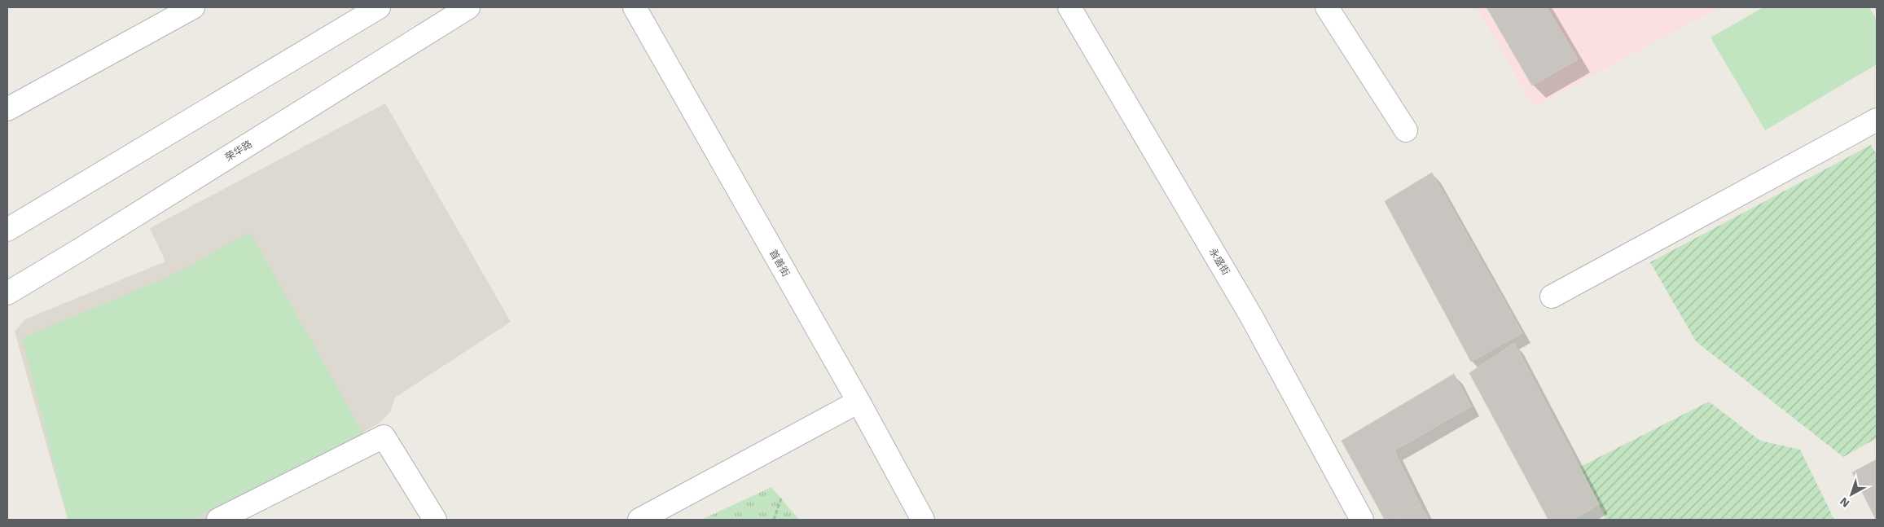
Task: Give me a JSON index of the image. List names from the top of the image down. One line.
{"streets":{"street":["荣华路","永盛街","首善街"]},"north":"bottom left"}
